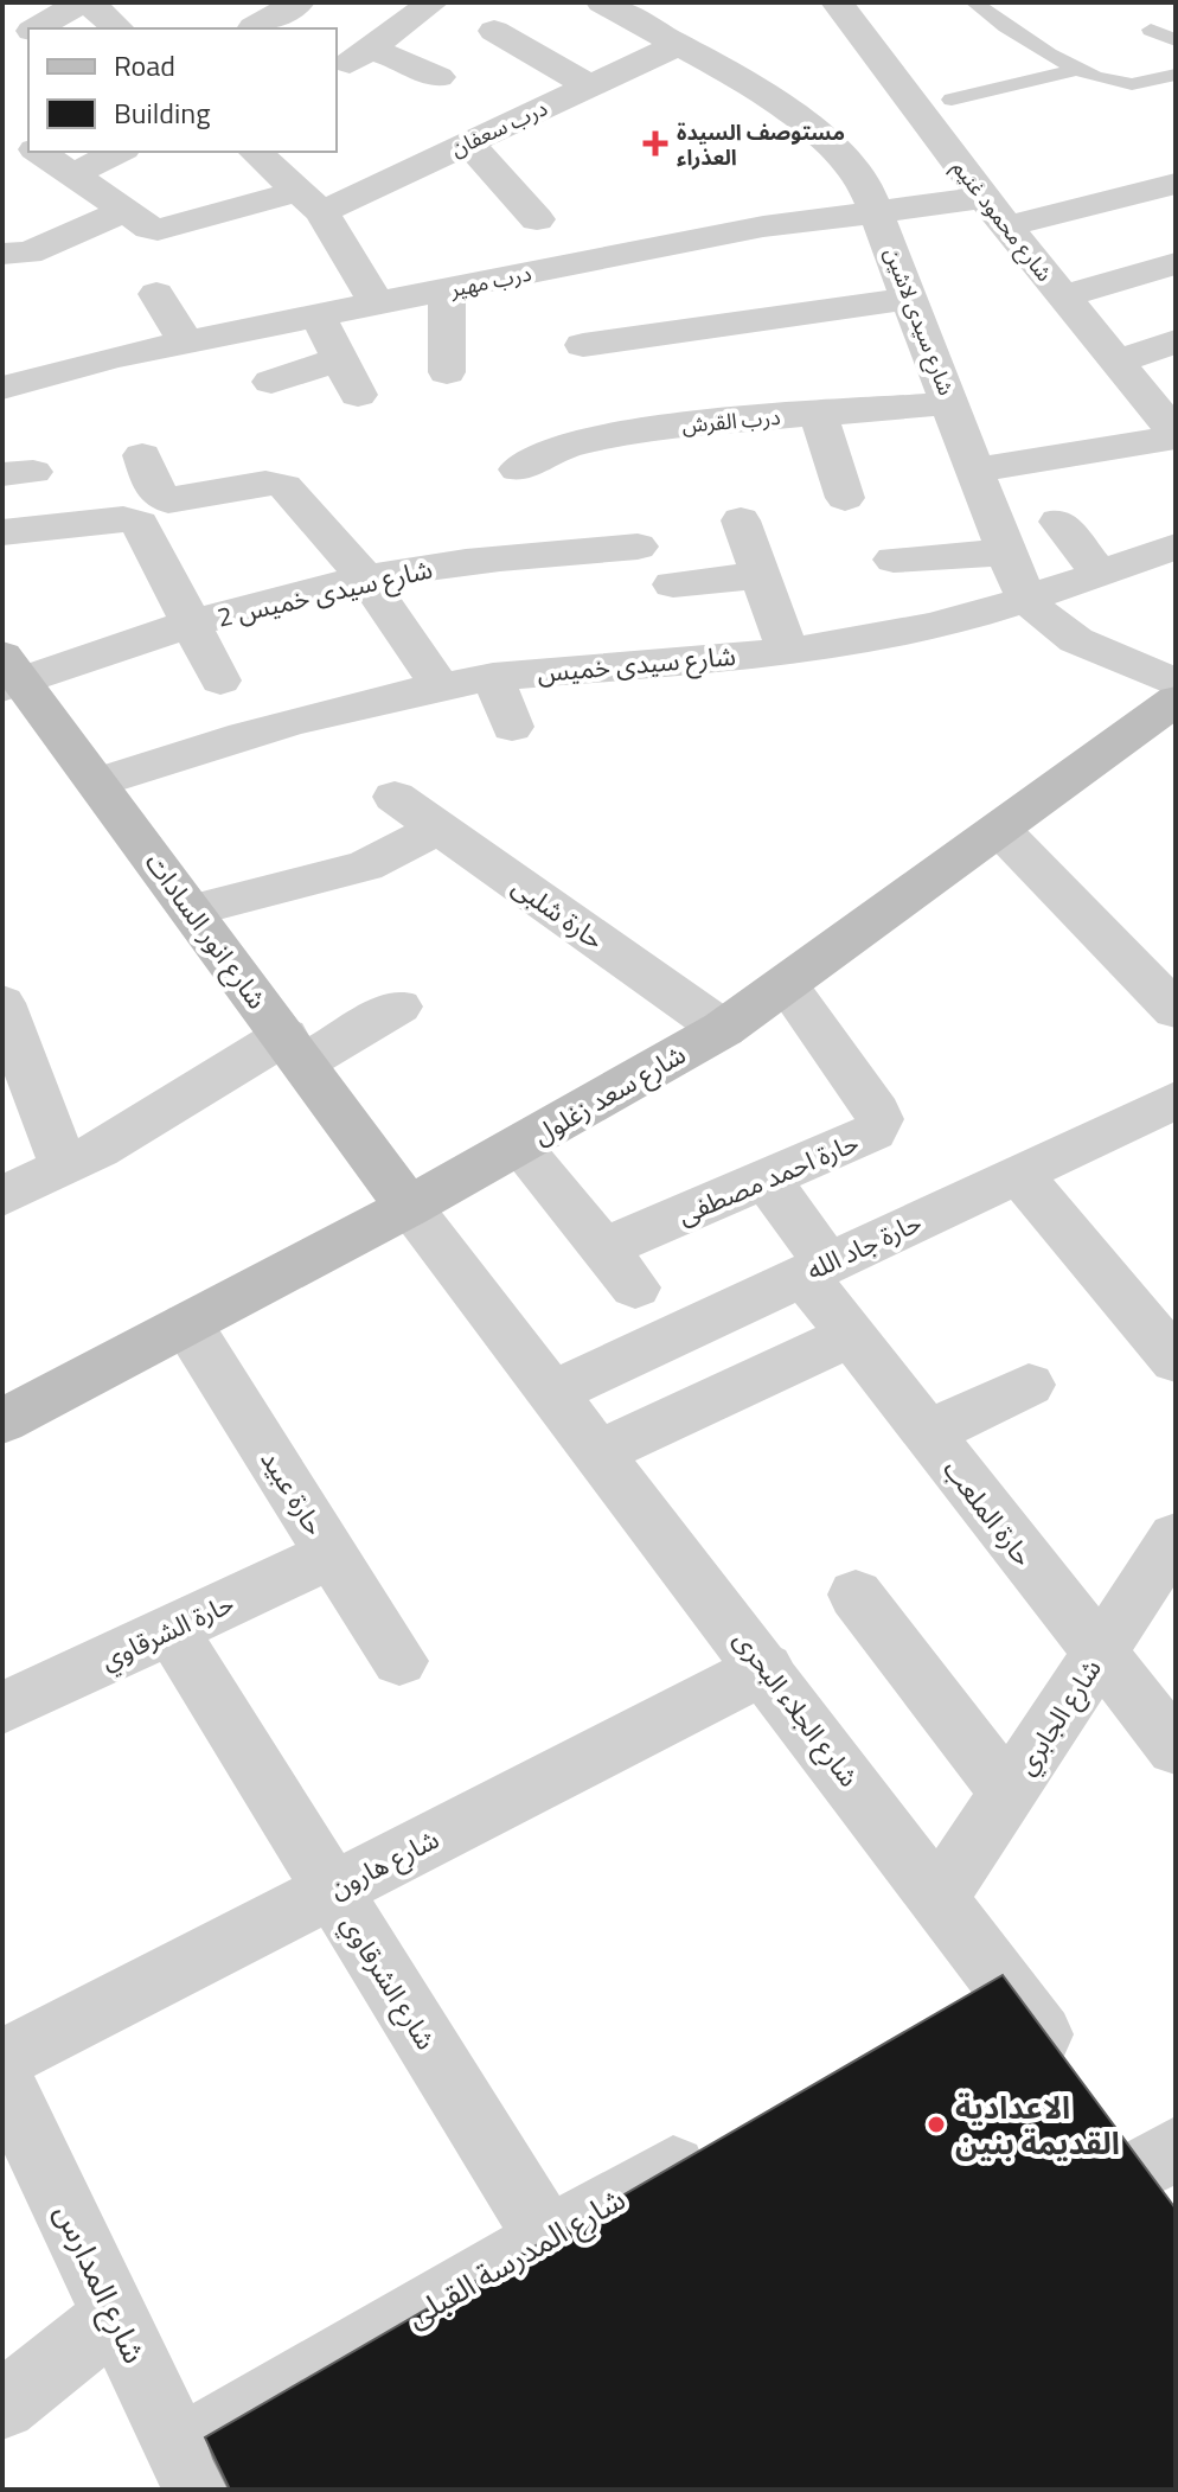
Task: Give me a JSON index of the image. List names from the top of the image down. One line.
{"streets":{"street":["درب سعفان","شارع محمود غنيم","درب مهير","شارع سيدى لاشين","درب القرش","شارع سيدى خميس 2","شارع سيدى خميس","حارة شلبى","شارع انور السادات","شارع سعد زغلول","حارة احمد مصطفى","حارة جاد الله","حارة عبيد","حارة الملعب","حارة الشرقاوي","شارع الجلاء البحرى","شارع الجابري","شارع هارون","شارع الشرقاوي","شارع المدرسة القبلى","شارع المدارس"]},"crossings":[["درب سعفان","شارع سيدى لاشين"],["شارع محمود غنيم","درب مهير"],["درب مهير","شارع سيدى لاشين"],["شارع سيدى لاشين","درب القرش"],["شارع سيدى لاشين","شارع سيدى خميس"],["شارع سيدى خميس 2","شارع انور السادات"],["شارع سيدى خميس","شارع انور السادات"],["حارة شلبى","شارع سعد زغلول"],["شارع انور السادات","شارع سعد زغلول"],["شارع انور السادات","شارع الجلاء البحرى"],["شارع سعد زغلول","حارة احمد مصطفى"],["شارع سعد زغلول","حارة عبيد"],["شارع سعد زغلول","شارع الجلاء البحرى"],["حارة احمد مصطفى","حارة الملعب"],["حارة جاد الله","حارة الملعب"],["حارة جاد الله","شارع الجلاء البحرى"],["حارة عبيد","حارة الشرقاوي"],["حارة الملعب","شارع الجابري"],["حارة الشرقاوي","شارع الشرقاوي"],["شارع الجلاء البحرى","شارع الجابري"],["شارع الجلاء البحرى","شارع هارون"],["شارع هارون","شارع الشرقاوي"],["شارع الشرقاوي","شارع المدرسة القبلى"],["شارع المدرسة القبلى","شارع المدارس"]],"places":{"health":["مستوصف السيدة العذراء"],"other":["الاعدادية القديمة بنين"]},"legend":["Road","Building"]}
